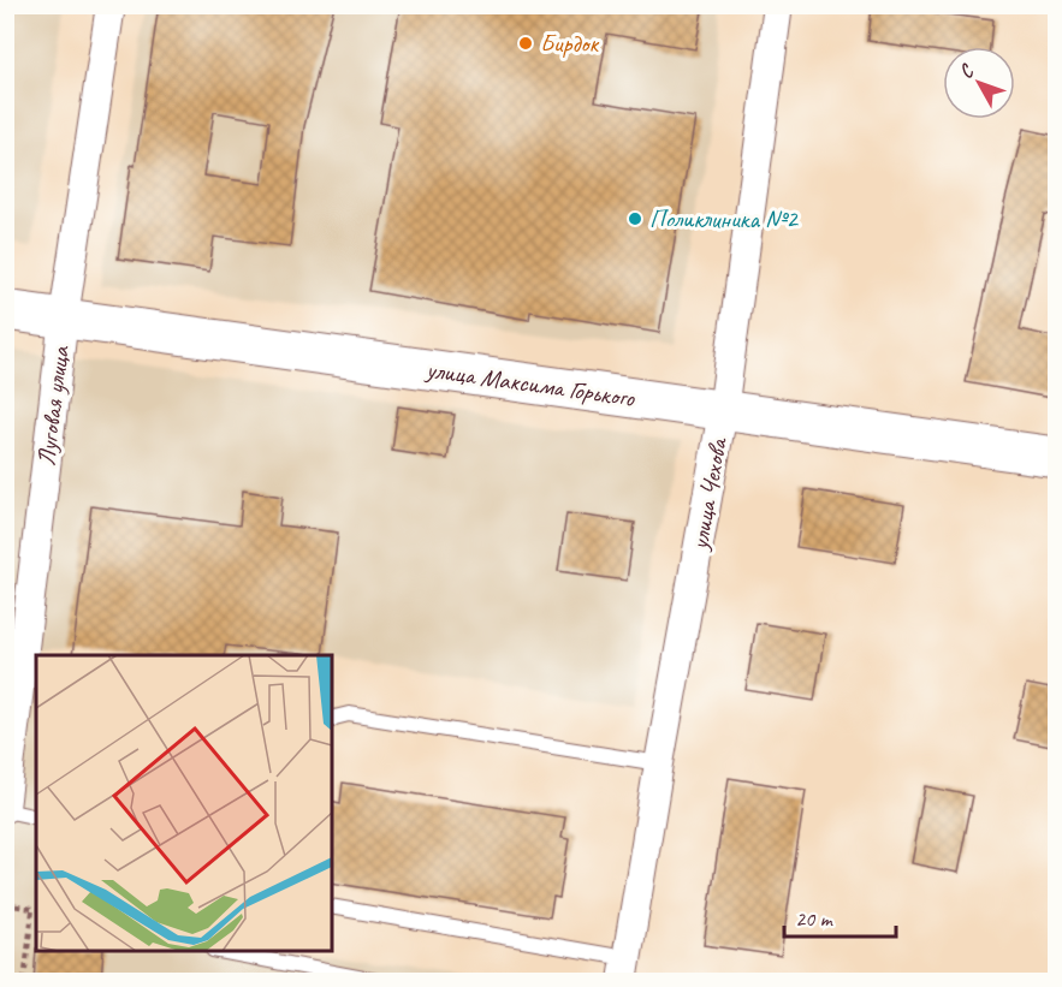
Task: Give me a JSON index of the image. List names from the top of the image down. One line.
{"streets":{"street":["улица Максима Горького","Луговая улица","улица Чехова"]},"crossings":[["улица Максима Горького","Луговая улица"],["улица Максима Горького","улица Чехова"]],"places":["Бирдок","Поликлиника №2"],"scale_bar":"20 m","north":"top left"}
